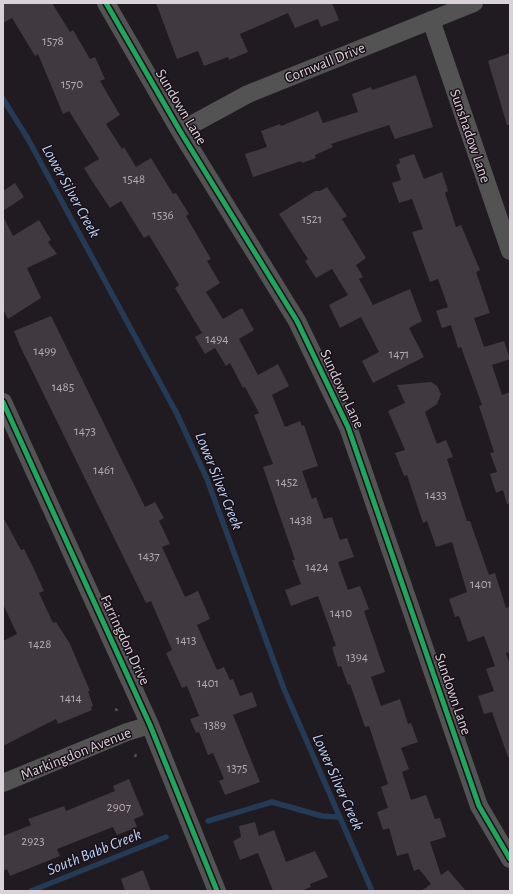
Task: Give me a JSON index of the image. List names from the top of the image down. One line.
{"streets":{"street":["Cornwall Drive","Sundown Lane","Sunshadow Lane","Farringdon Drive","Markingdon Avenue"]},"crossings":[["Cornwall Drive","Sundown Lane"],["Cornwall Drive","Sunshadow Lane"],["Farringdon Drive","Markingdon Avenue"]],"water":["Lower Silver Creek","South Babb Creek"],"house_numbers":["1578","1570","1548","1536","1521","1494","1499","1471","1485","1473","1461","1452","1433","1438","1437","1424","1401","1410","1413","1428","1394","1401","1414","1389","1375","2907","2923"]}
